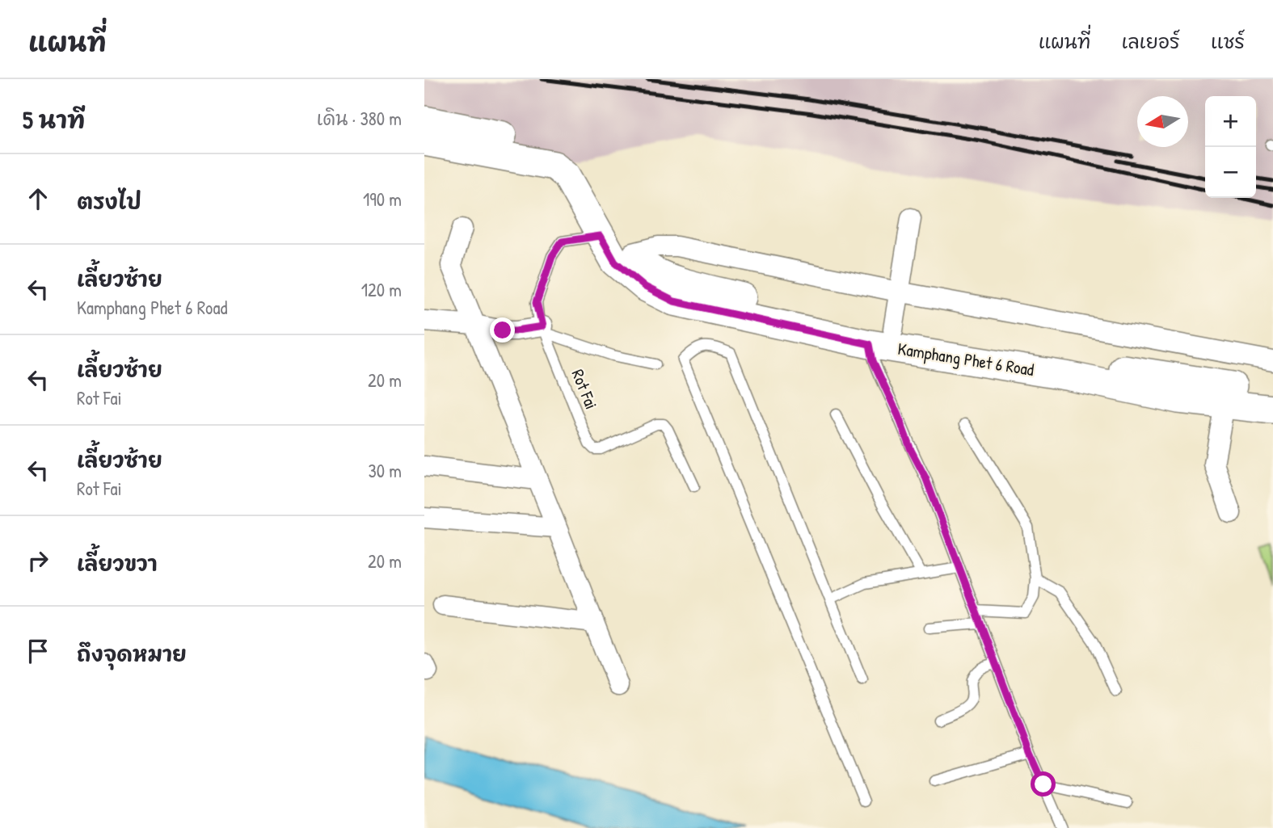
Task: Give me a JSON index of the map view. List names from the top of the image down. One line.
{"streets":{"street":["Kamphang Phet 6 Road"],"lane":["Rot Fai"]},"crossings":[["Kamphang Phet 6 Road","Rot Fai"]],"north":"left","page":{"header":"แผนที่","nav":["แผนที่","เลเยอร์","แชร์"],"heading":["5 นาที","เดิน · 380 m"],"map_buttons":["+","−"],"list":[["ตรงไป","190 m"],["เลี้ยวซ้าย","Kamphang Phet 6 Road","120 m"],["เลี้ยวซ้าย","Rot Fai","20 m"],["เลี้ยวซ้าย","Rot Fai","30 m"],["เลี้ยวขวา","20 m"],"ถึงจุดหมาย"]}}
